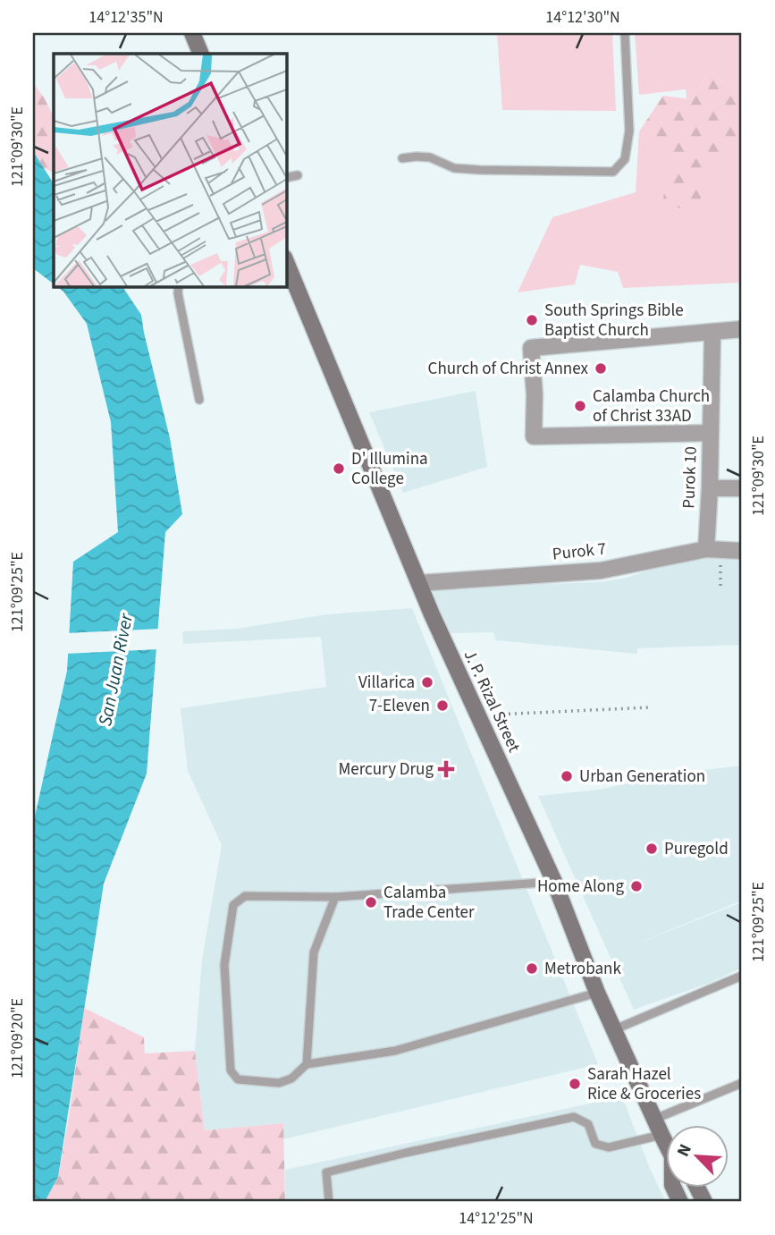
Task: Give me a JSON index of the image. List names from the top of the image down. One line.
{"streets":{"main road":["J. P. Rizal Street"],"street":["Purok 10","Purok 7"]},"crossings":[["Purok 10","Purok 7"],["Purok 7","J. P. Rizal Street"]],"water":["San Juan River"],"places":{"other":["South Springs Bible Baptist Church","Church of Christ Annex","Calamba Church of Christ 33AD","D' Illumina College","Villarica","7-Eleven","Urban Generation","Puregold","Home Along","Calamba Trade Center","Metrobank","Sarah Hazel Rice & Groceries"],"health":["Mercury Drug"]},"north":"top left","coordinates":["14°12'35\"N","14°12'30\"N","121°09'30\"E","121°09'25\"E","121°09'20\"E","14°12'25\"N"]}
